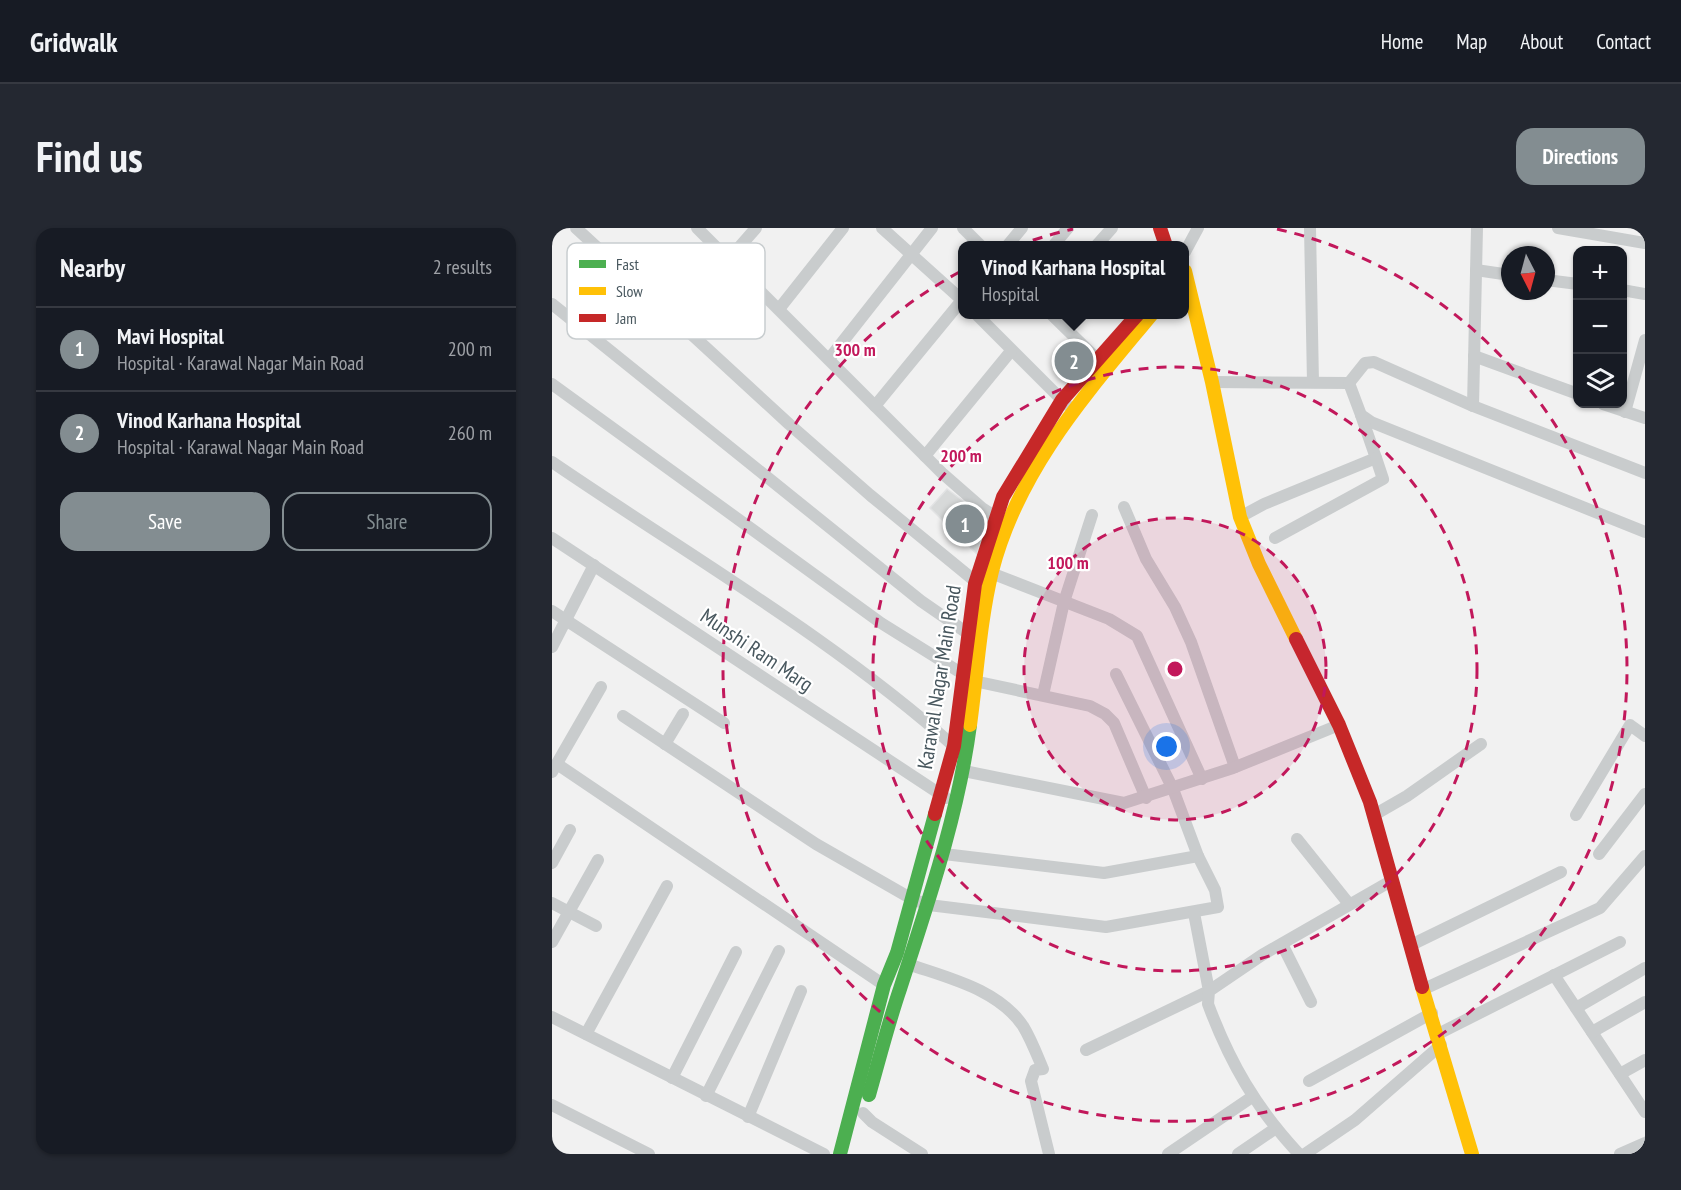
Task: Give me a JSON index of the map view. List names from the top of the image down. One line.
{"streets":{"street":["Munshi Ram Marg","Karawal Nagar Main Road"]},"crossings":[["Munshi Ram Marg","Karawal Nagar Main Road"]],"legend":["Fast","Slow","Jam"],"north":"bottom","page":{"header":"Gridwalk","nav":["Home","Map","About","Contact"],"buttons":["Directions",["Save","Share"]],"title":"Find us","heading":["Nearby","2 results"],"popup":["Vinod Karhana Hospital","Hospital"],"map_buttons":["+","−"],"list":[{"mark":"1","name":"Mavi Hospital","note":"Hospital · Karawal Nagar Main Road","value":"200 m"},{"mark":"2","name":"Vinod Karhana Hospital","note":"Hospital · Karawal Nagar Main Road","value":"260 m"}],"pins":["2","1"]},"rings":["300 m","200 m","100 m"]}
